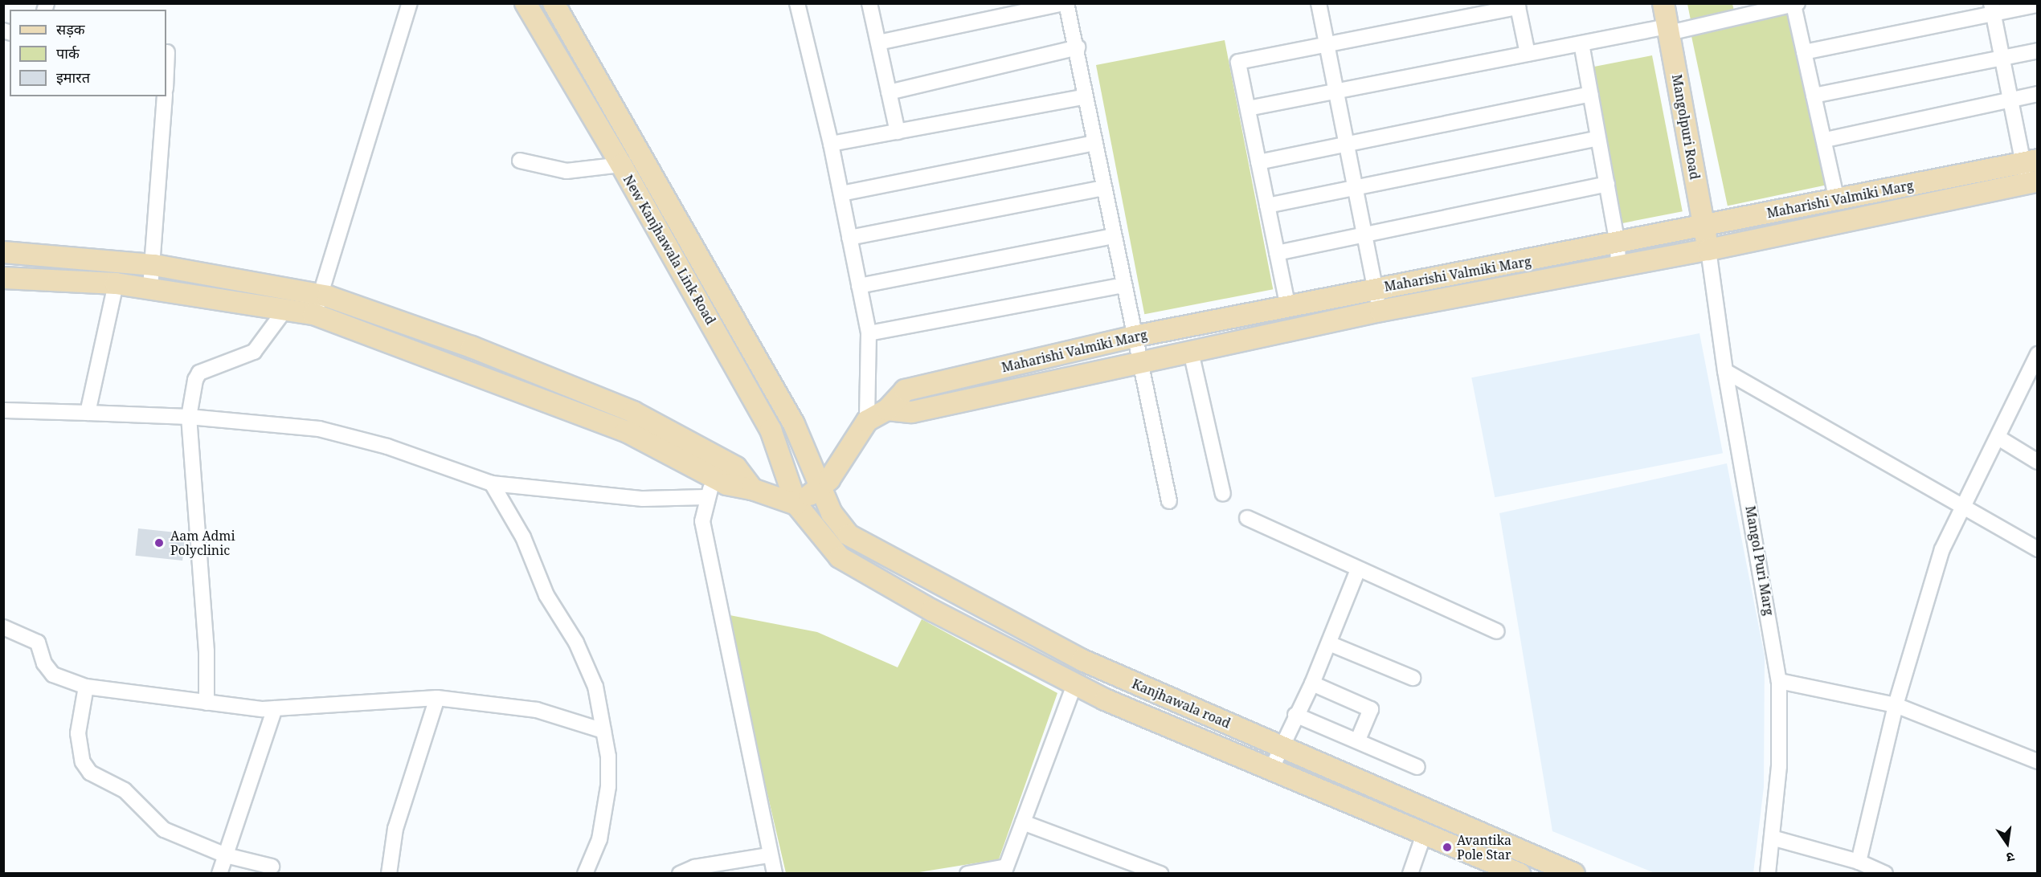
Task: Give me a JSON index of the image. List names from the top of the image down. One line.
{"streets":{"main road":["Mangolpuri Road","Maharishi Valmiki Marg","New Kanjhawala Link Road","Kanjhawala road"],"street":["Mangol Puri Marg"]},"crossings":[["Mangolpuri Road","Maharishi Valmiki Marg"],["Mangolpuri Road","Mangol Puri Marg"],["Maharishi Valmiki Marg","New Kanjhawala Link Road"],["Maharishi Valmiki Marg","Mangol Puri Marg"],["Maharishi Valmiki Marg","Kanjhawala road"],["New Kanjhawala Link Road","Kanjhawala road"]],"places":["Aam Admi Polyclinic","Avantika Pole Star"],"legend":["सड़क","पार्क","इमारत"],"north":"bottom"}
